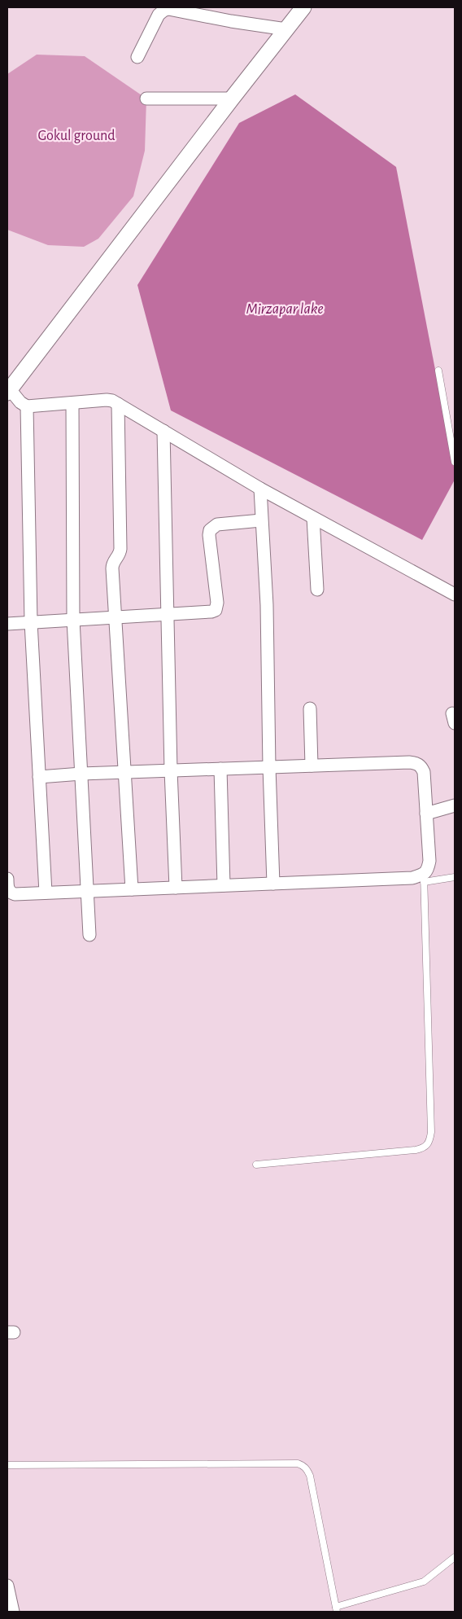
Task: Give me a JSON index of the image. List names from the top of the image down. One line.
{"water":["Mirzapar lake"],"parks":["Gokul ground"]}
